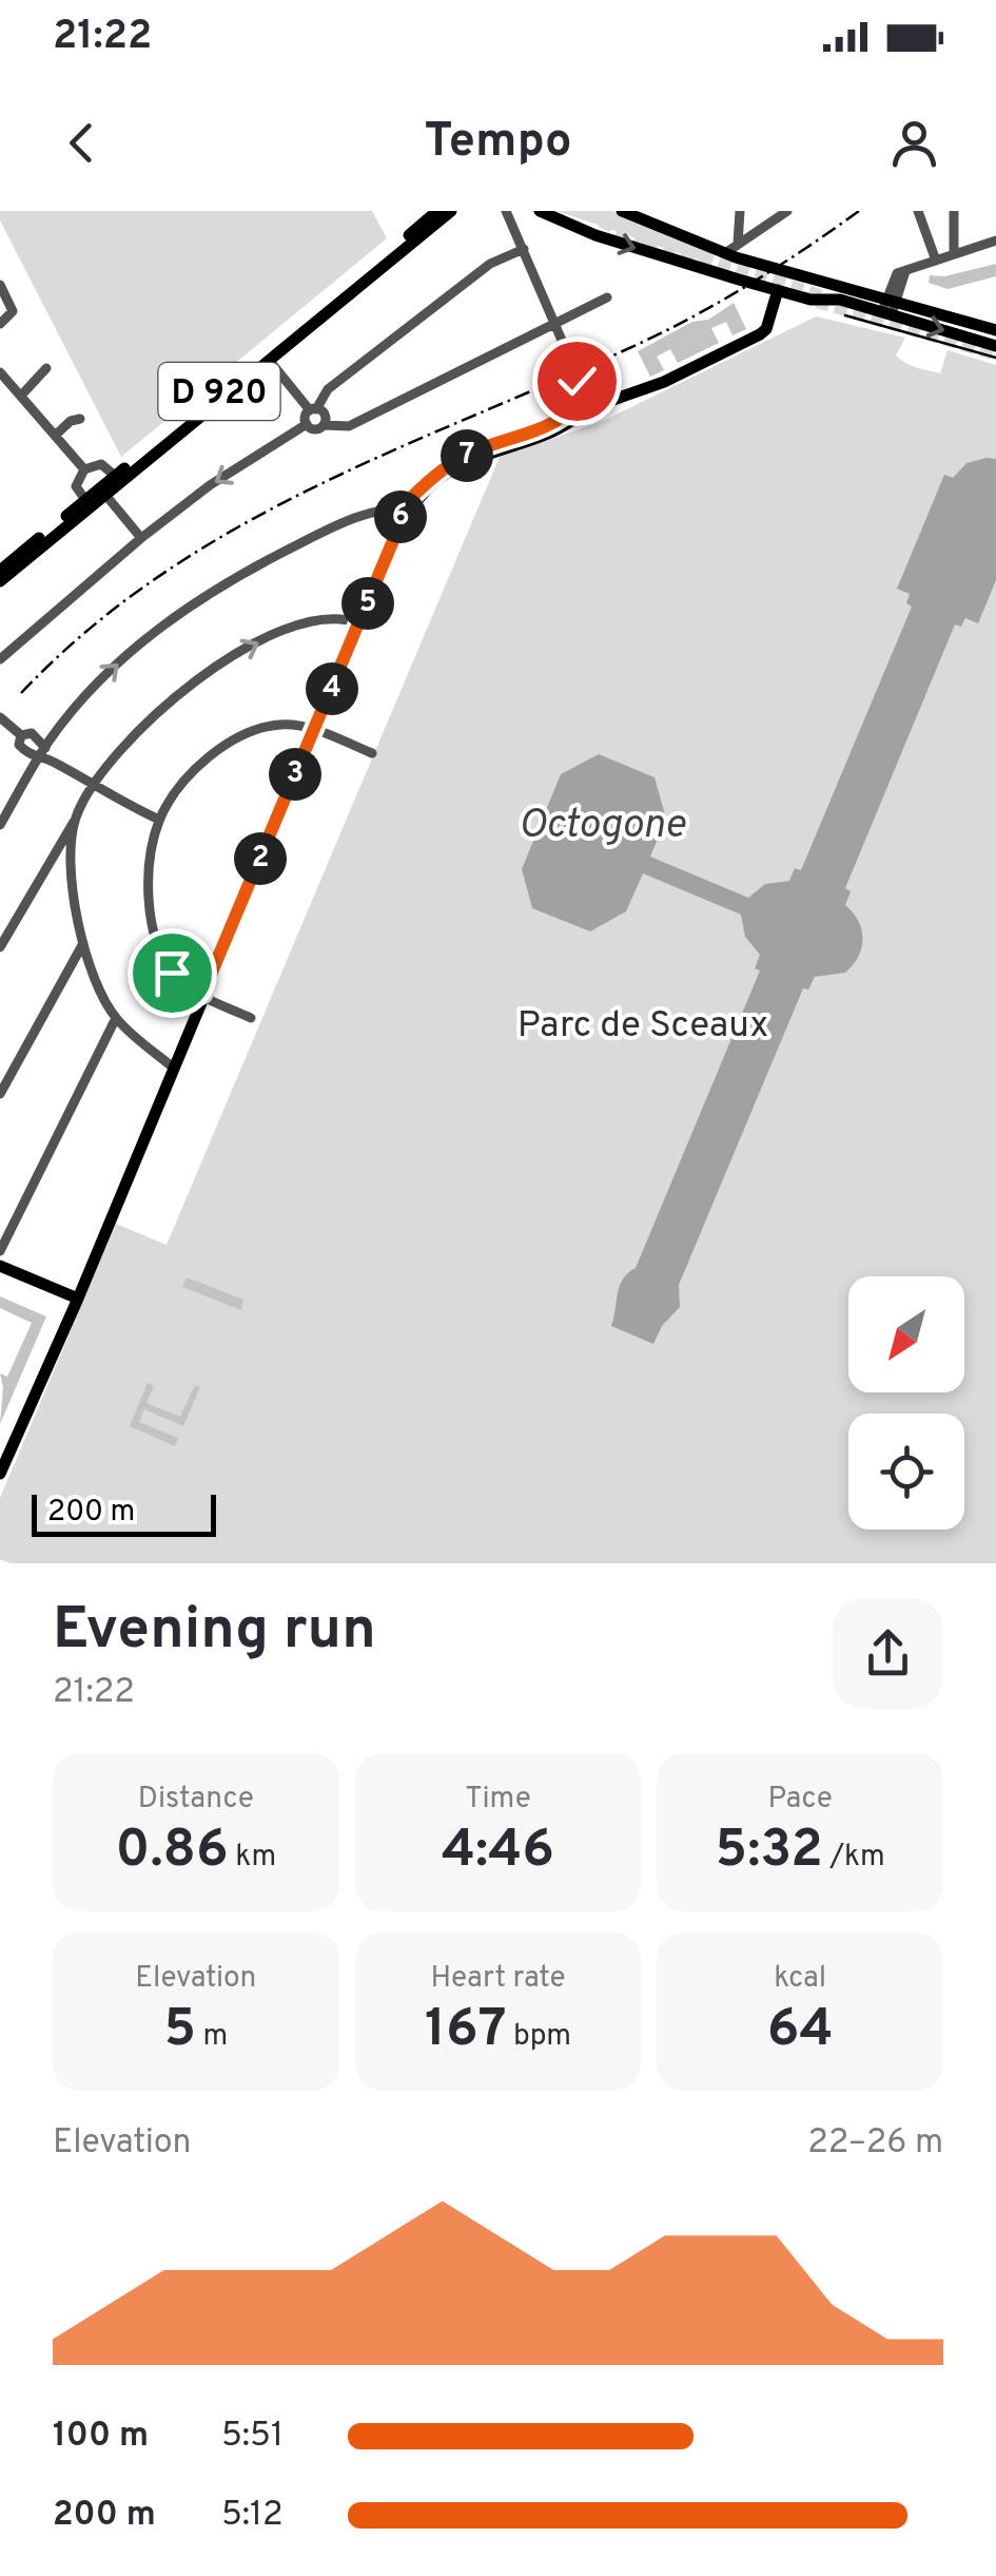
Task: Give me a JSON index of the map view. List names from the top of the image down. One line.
{"streets":{"main road":["D 920"]},"water":["Octogone"],"parks":["Parc de Sceaux"],"scale_bar":"200 m","north":"bottom left","page":{"status":"21:22","header":"Tempo","pins":["7","6","5","4","3","2"],"scale":"200 m","heading":["Evening run","21:22"],"stats":[["Distance","0.86 km"],["Time","4:46"],["Pace","5:32 /km"],["Elevation","5 m"],["Heart rate","167 bpm"],["kcal","64"]],"chart":["Elevation","22–26 m"],"list":[{"name":"100 m","note":"5:51"},{"name":"200 m","note":"5:12"}]}}
